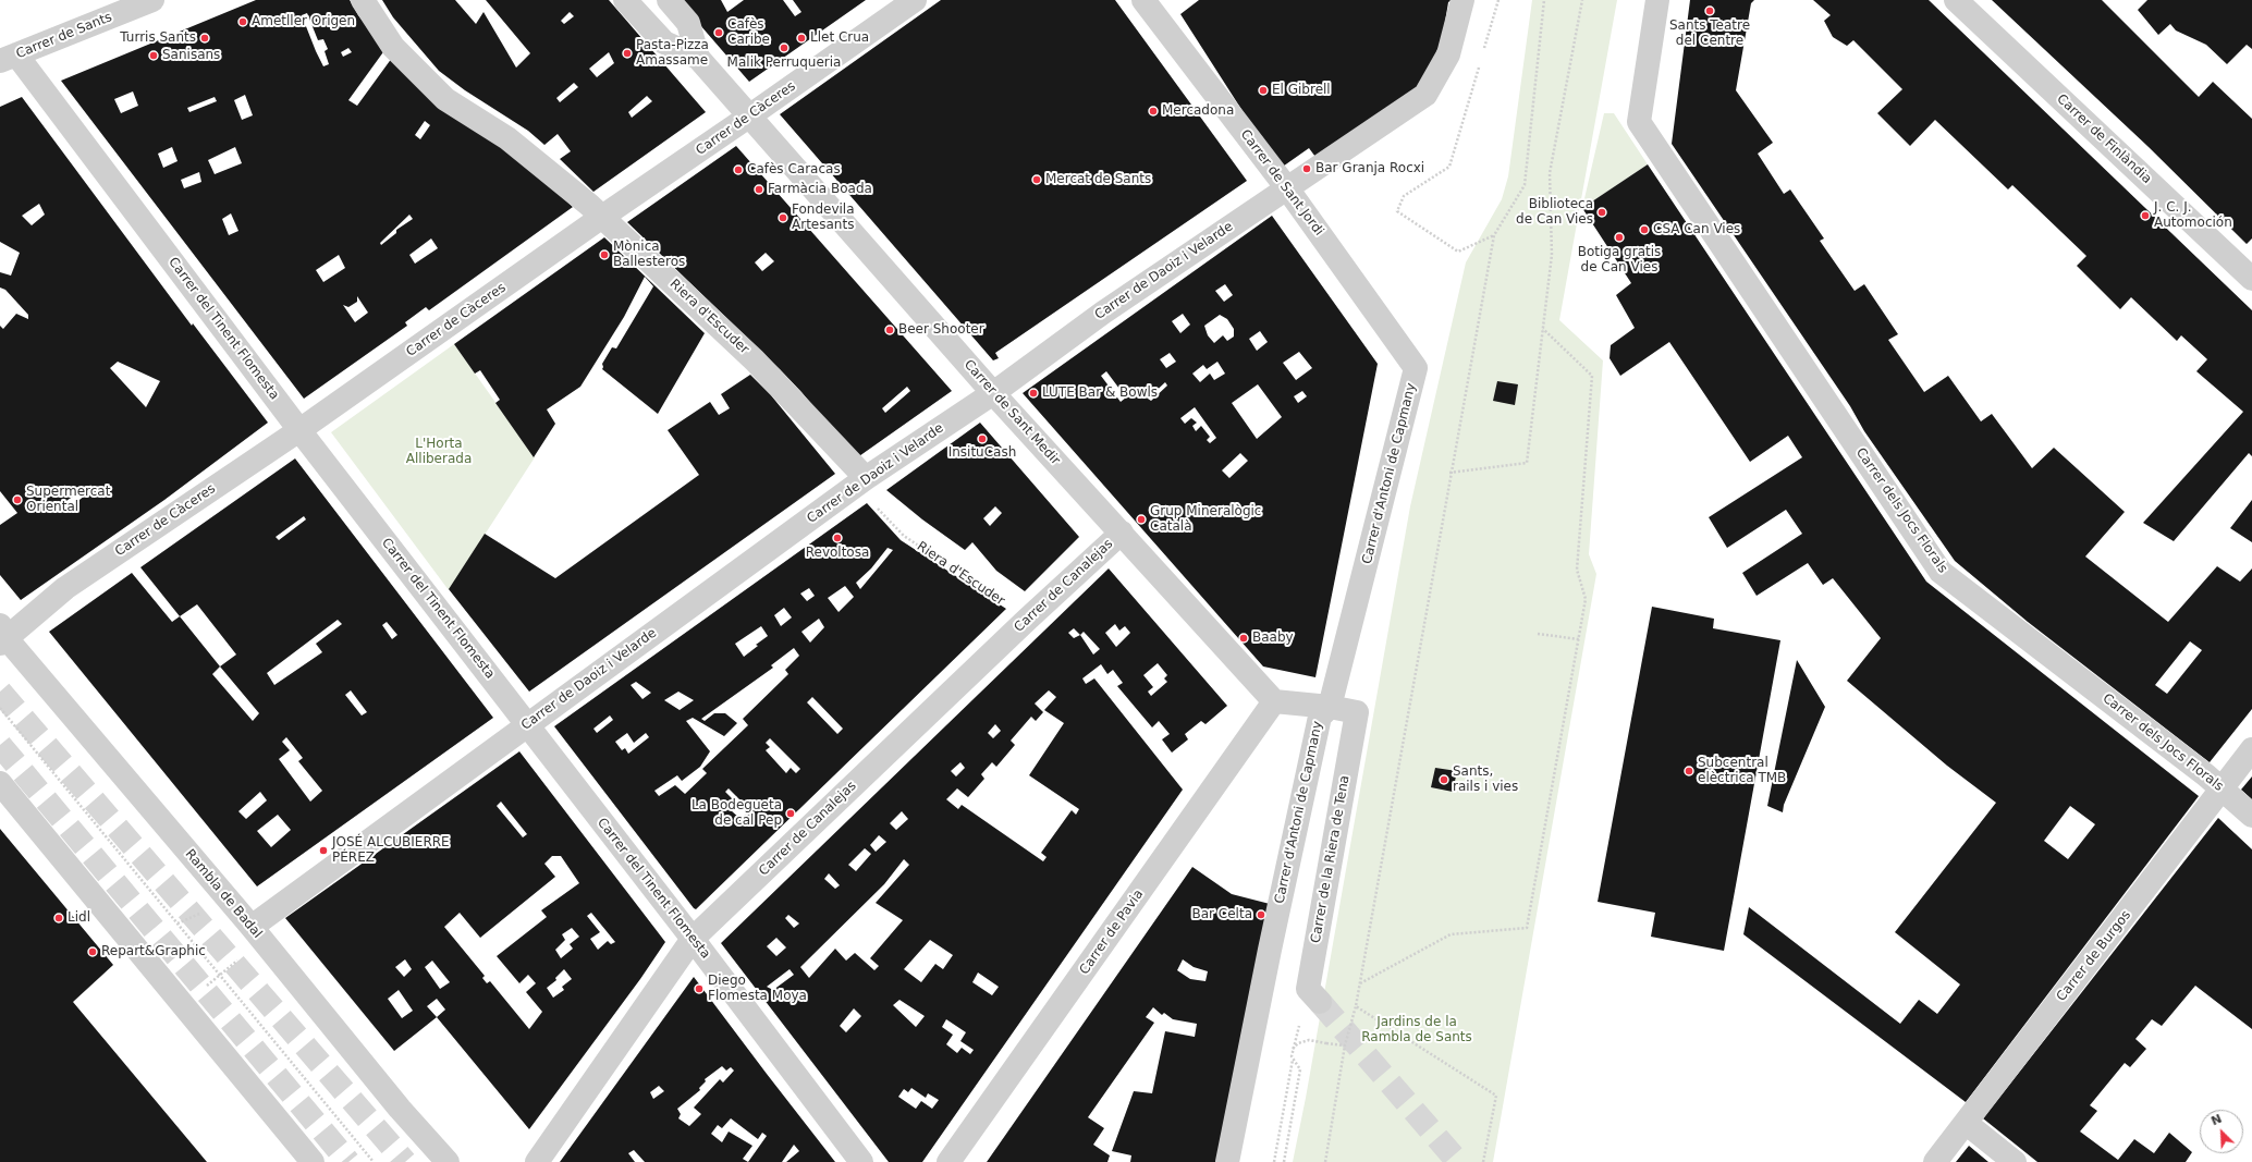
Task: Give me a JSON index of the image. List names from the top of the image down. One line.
{"streets":{"street":["Carrer de Sants","Carrer de Càceres","Carrer de Finlàndia","Carrer de Sant Jordi","Carrer de Daoiz i Velarde","Riera d'Escuder","Carrer del Tinent Flomesta","Carrer de Sant Medir","Carrer d'Antoni de Capmany","Carrer dels Jocs Florals","Carrer de Canalejas","Carrer de la Riera de Tena","Rambla de Badal","Carrer de Pavia","Carrer de Burgos"]},"crossings":[["Carrer de Sants","Carrer del Tinent Flomesta"],["Carrer de Càceres","Riera d'Escuder"],["Carrer de Càceres","Carrer del Tinent Flomesta"],["Carrer de Càceres","Carrer de Sant Medir"],["Carrer de Càceres","Rambla de Badal"],["Carrer de Sant Jordi","Carrer de Daoiz i Velarde"],["Carrer de Sant Jordi","Carrer d'Antoni de Capmany"],["Carrer de Daoiz i Velarde","Riera d'Escuder"],["Carrer de Daoiz i Velarde","Carrer del Tinent Flomesta"],["Carrer de Daoiz i Velarde","Carrer de Sant Medir"],["Carrer de Daoiz i Velarde","Rambla de Badal"],["Riera d'Escuder","Carrer de Canalejas"],["Carrer del Tinent Flomesta","Carrer de Canalejas"],["Carrer de Sant Medir","Carrer de Canalejas"],["Carrer de Sant Medir","Carrer de Pavia"],["Carrer d'Antoni de Capmany","Carrer de la Riera de Tena"],["Carrer dels Jocs Florals","Carrer de Burgos"]],"parks":["L'Horta Alliberada","Jardins de la Rambla de Sants"],"places":["Sants Teatre del Centre","Ametller Origen","Cafès Caribe","Turris Sants","Llet Crua","Malik Perruqueria","Pasta-Pizza Amassame","Sanisans","El Gibrell","Mercadona","Bar Granja Rocxi","Cafès Caracas","Mercat de Sants","Farmàcia Boada","Biblioteca de Can Vies","J. C. J. Automoción","Fondevila Artesants","CSA Can Vies","Botiga gratis de Can Vies","Mònica Ballesteros","Beer Shooter","LUTE Bar & Bowls","InsituCash","Supermercat Oriental","Grup Mineralògic Català","Revoltosa","Baaby","Subcentral elèctrica TMB","Sants, rails i vies","La Bodegueta de cal Pep","JOSÉ ALCUBIERRE PÉREZ","Bar Celta","Lidl","Repart&Graphic","Diego Flomesta Moya"],"north":"top left"}
